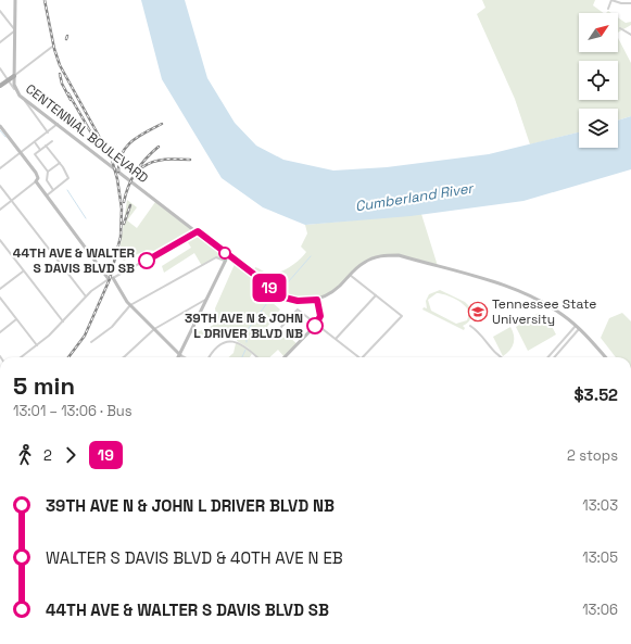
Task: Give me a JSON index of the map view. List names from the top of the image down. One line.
{"streets":{"main road":["CENTENNIAL BOULEVARD"]},"water":["Cumberland River"],"places":{"other":["44TH AVE & WALTER S DAVIS BLVD SB","39TH AVE N & JOHN L DRIVER BLVD NB"],"school or university":["Tennessee State University"]},"lines":["bus line 19"],"north":"top right","page":{"on_map":"19","heading":["5 min","13:01 – 13:06 · Bus","$3.52"],"legs":["2","19","2 stops"],"list":[{"name":"39TH AVE N & JOHN L DRIVER BLVD NB","value":"13:03"},{"name":"WALTER S DAVIS BLVD & 40TH AVE N EB","value":"13:05"},{"name":"44TH AVE & WALTER S DAVIS BLVD SB","value":"13:06"}]}}
